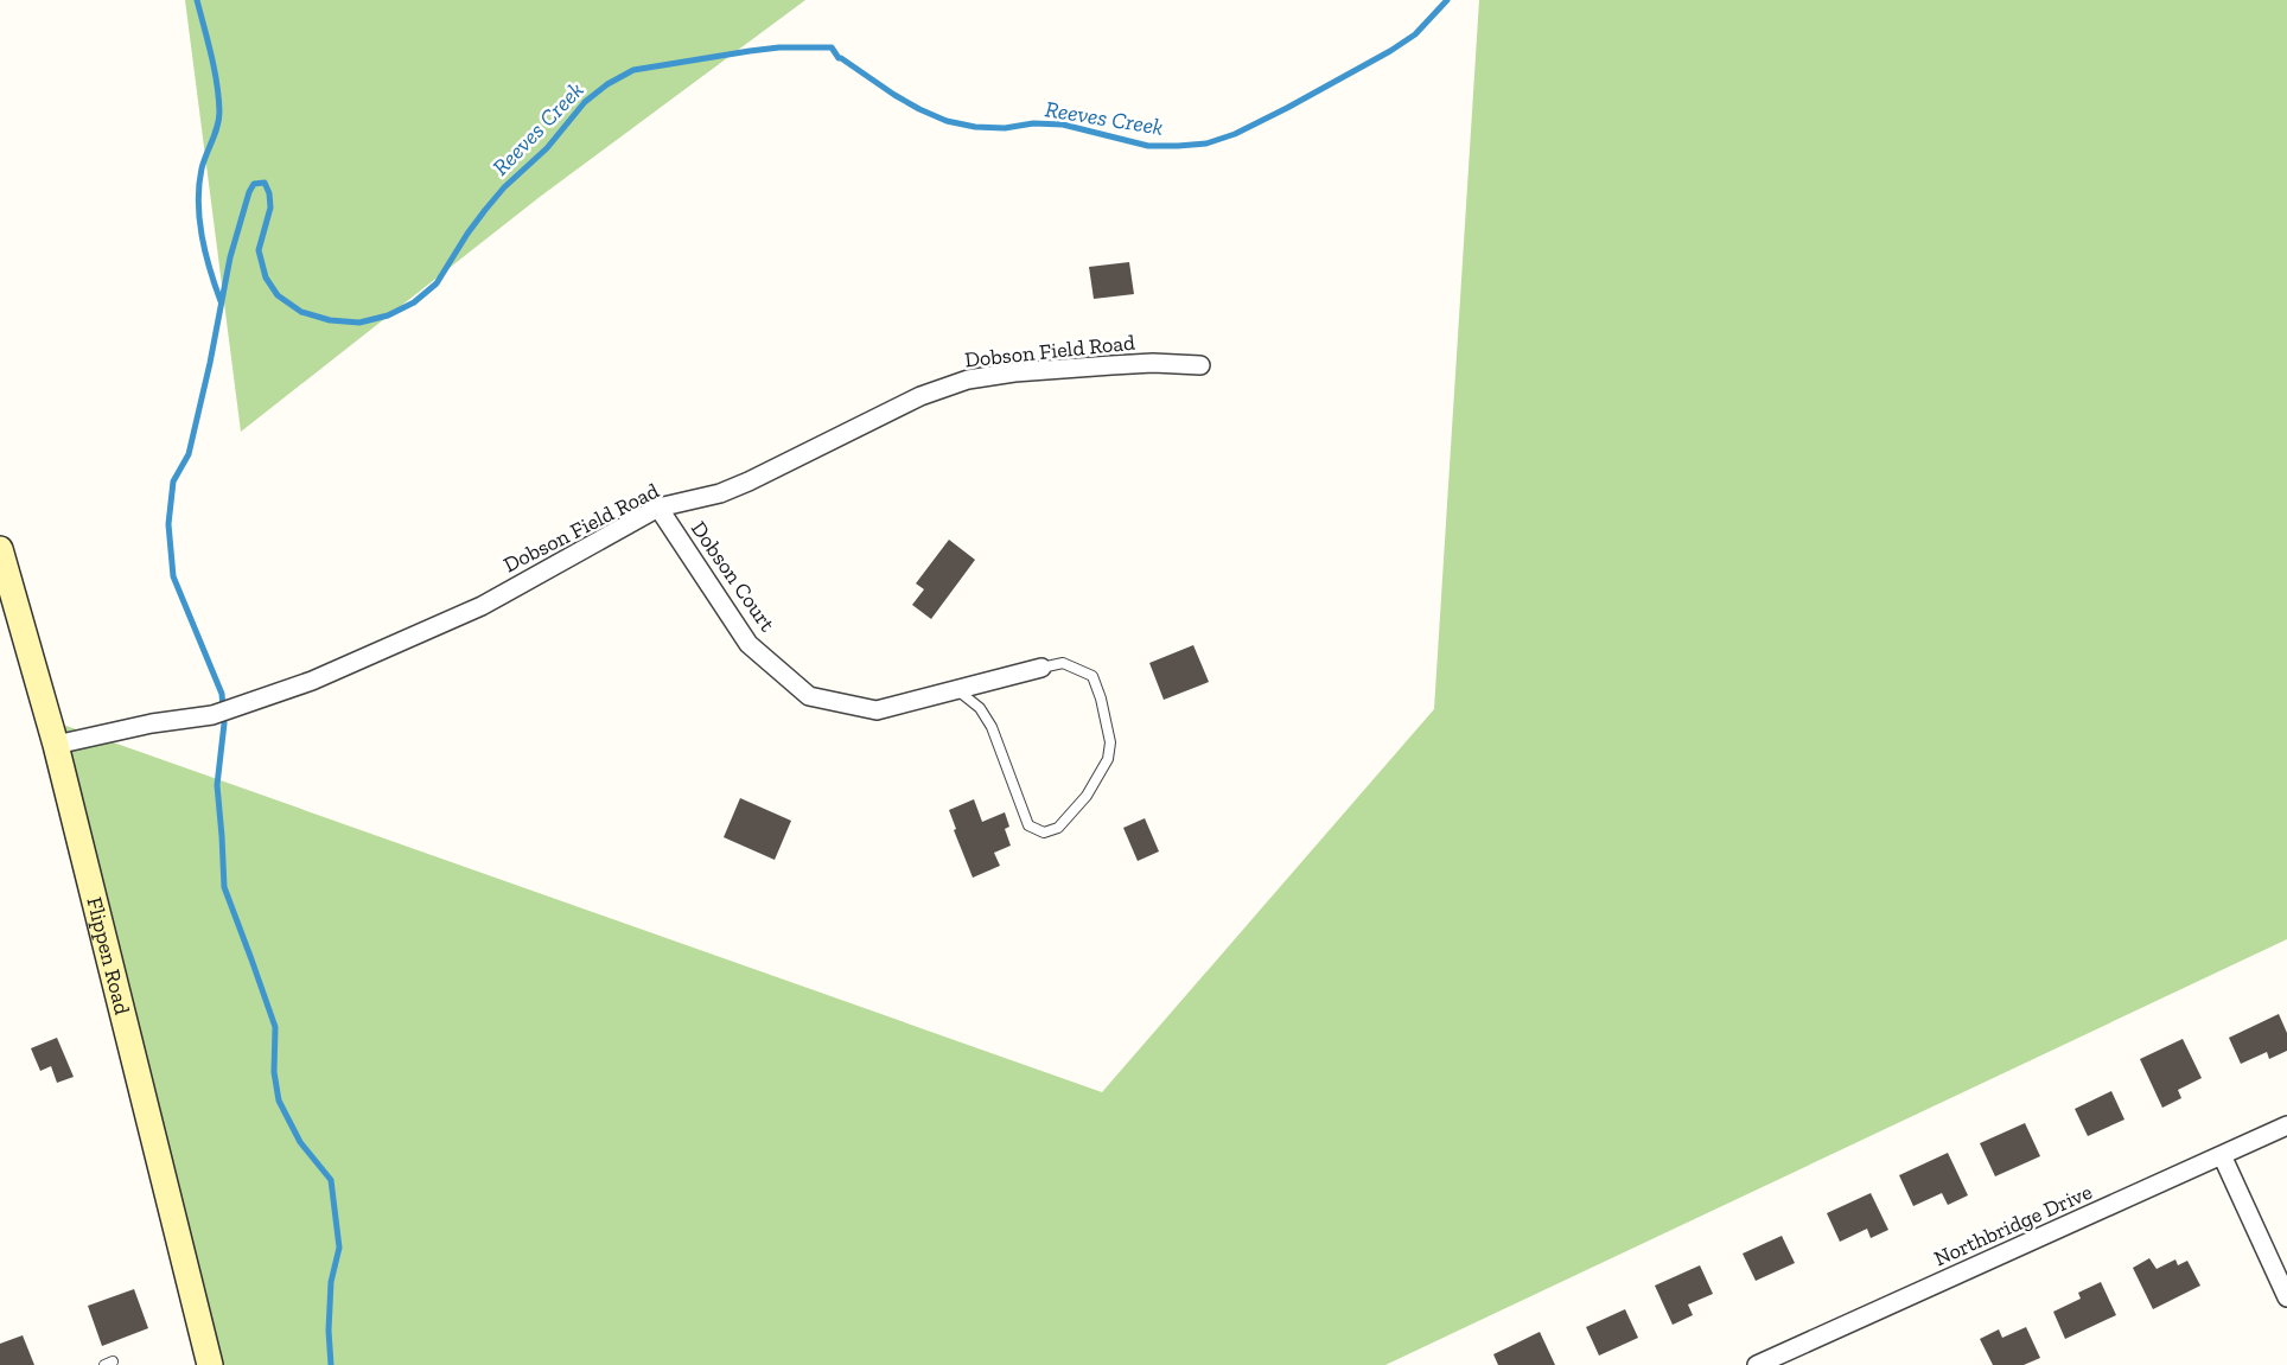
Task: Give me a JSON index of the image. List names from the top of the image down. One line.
{"streets":{"street":["Dobson Field Road","Dobson Court","Flippen Road","Northbridge Drive"]},"crossings":[["Dobson Field Road","Dobson Court"],["Dobson Field Road","Flippen Road"]],"water":["Reeves Creek"]}
